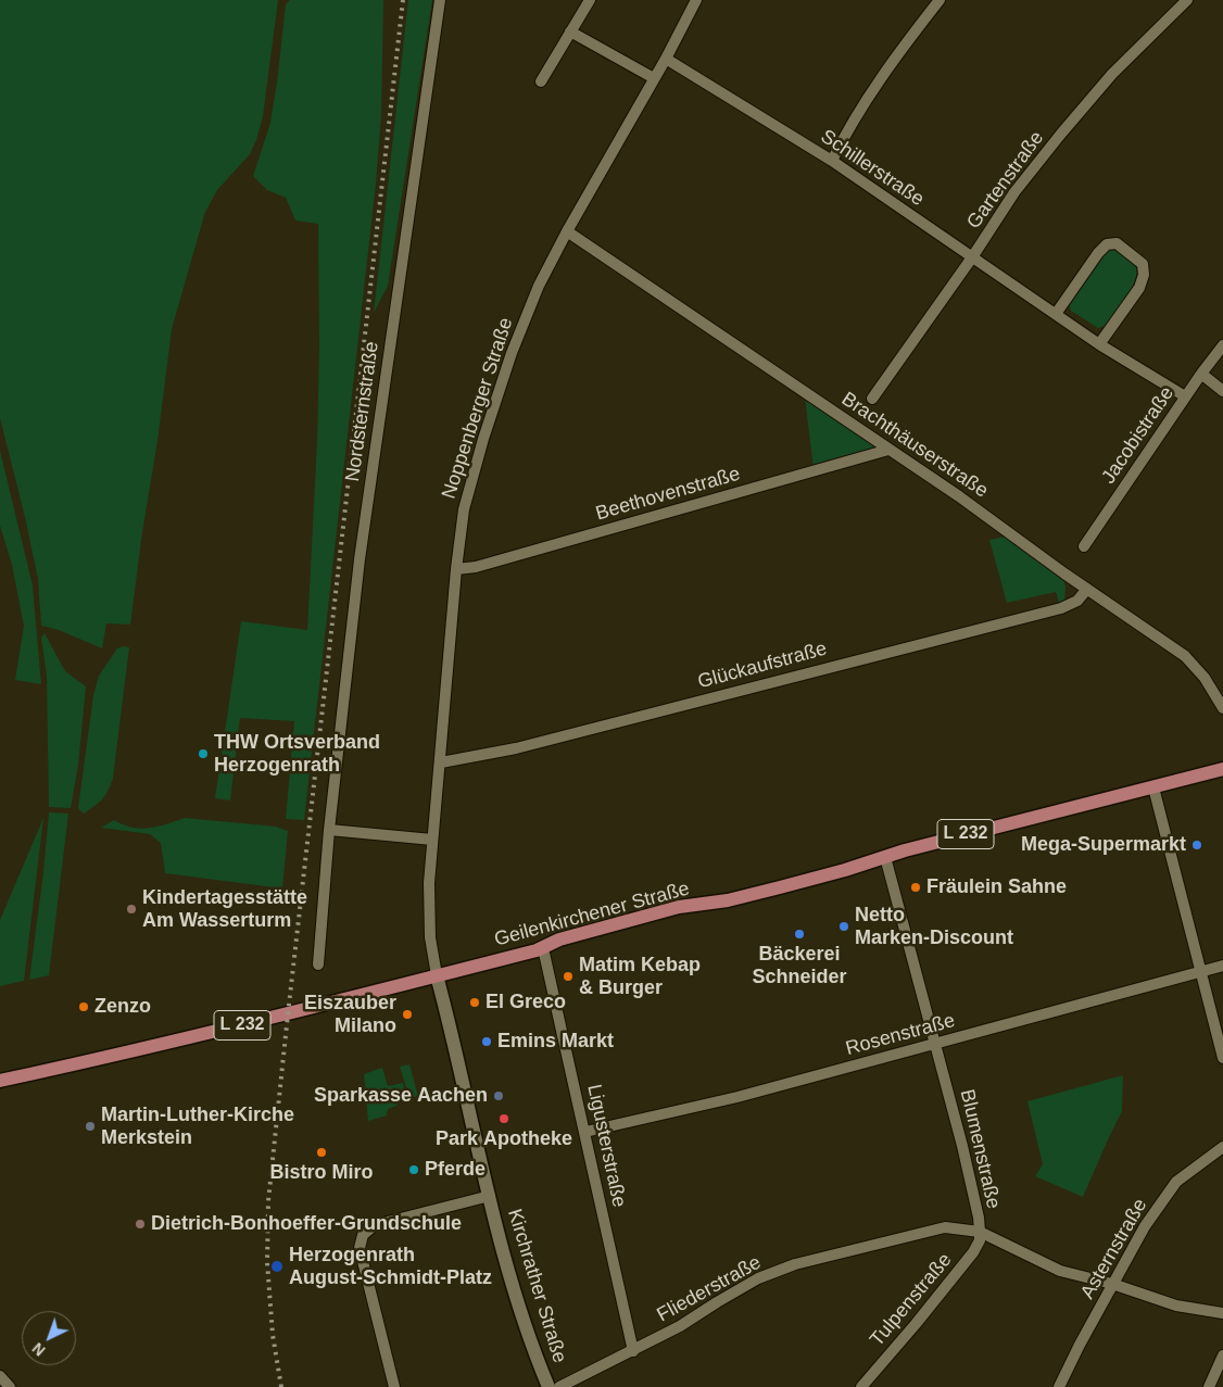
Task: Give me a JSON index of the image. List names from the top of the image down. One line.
{"streets":{"main road":["L 232","Geilenkirchener Straße","Kirchrather Straße"],"street":["Schillerstraße","Gartenstraße","Noppenberger Straße","Nordsternstraße","Jacobistraße","Brachthäuserstraße","Beethovenstraße","Glückaufstraße","Rosenstraße","Ligusterstraße","Blumenstraße","Asternstraße","Fliederstraße","Tulpenstraße"]},"crossings":[["Schillerstraße","Gartenstraße"],["Schillerstraße","Noppenberger Straße"],["Schillerstraße","Jacobistraße"],["Noppenberger Straße","Brachthäuserstraße"],["Noppenberger Straße","Beethovenstraße"],["Noppenberger Straße","Glückaufstraße"],["Noppenberger Straße","Geilenkirchener Straße"],["Noppenberger Straße","Kirchrather Straße"],["Brachthäuserstraße","Beethovenstraße"],["Brachthäuserstraße","Glückaufstraße"],["Geilenkirchener Straße","Ligusterstraße"],["Geilenkirchener Straße","Blumenstraße"],["Geilenkirchener Straße","Kirchrather Straße"],["Rosenstraße","Ligusterstraße"],["Rosenstraße","Blumenstraße"],["Ligusterstraße","Fliederstraße"],["Blumenstraße","Asternstraße"],["Blumenstraße","Fliederstraße"],["Blumenstraße","Tulpenstraße"],["Fliederstraße","Tulpenstraße"]],"places":["THW Ortsverband Herzogenrath","Mega-Supermarkt","Fräulein Sahne","Kindertagesstätte Am Wasserturm","Netto Marken-Discount","Bäckerei Schneider","Matim Kebap & Burger","El Greco","Zenzo","Eiszauber Milano","Emins Markt","Sparkasse Aachen","Park Apotheke","Martin-Luther-Kirche Merkstein","Bistro Miro","Pferde","Dietrich-Bonhoeffer-Grundschule","Herzogenrath August-Schmidt-Platz"],"north":"bottom left"}
